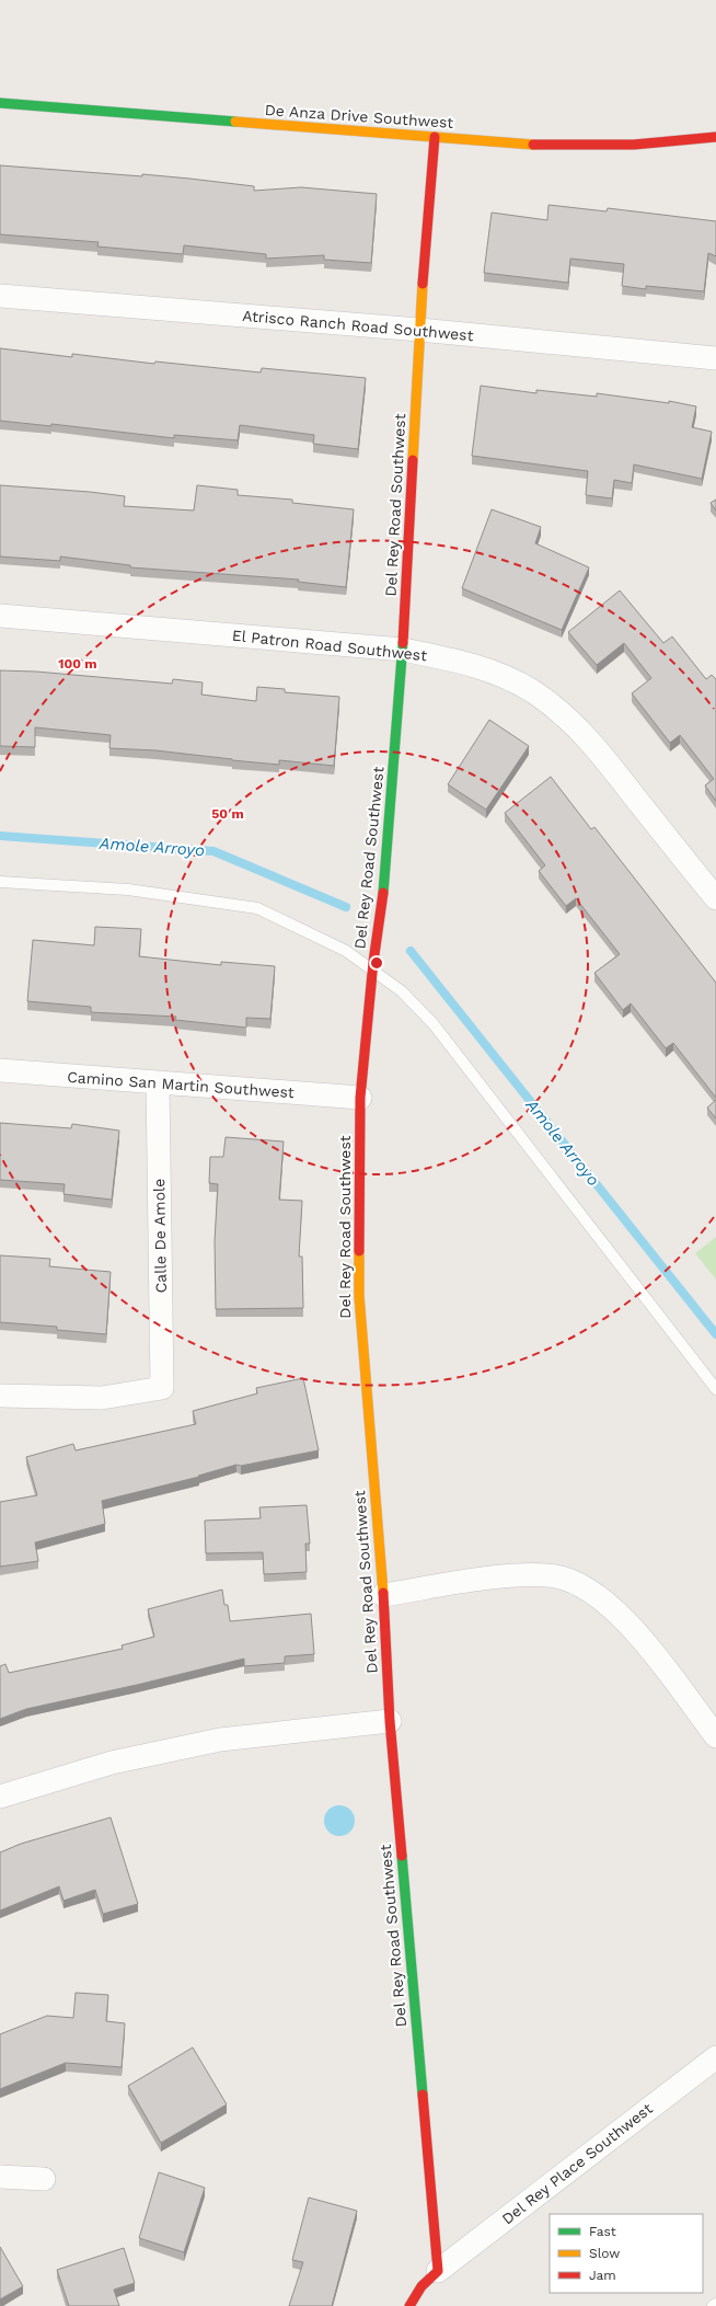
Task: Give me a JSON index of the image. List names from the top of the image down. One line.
{"streets":{"street":["De Anza Drive Southwest","Atrisco Ranch Road Southwest","Del Rey Road Southwest","El Patron Road Southwest","Camino San Martin Southwest","Calle De Amole","Del Rey Place Southwest"]},"crossings":[["De Anza Drive Southwest","Del Rey Road Southwest"],["Atrisco Ranch Road Southwest","Del Rey Road Southwest"],["Del Rey Road Southwest","El Patron Road Southwest"],["Del Rey Road Southwest","Camino San Martin Southwest"],["Del Rey Road Southwest","Del Rey Place Southwest"],["Camino San Martin Southwest","Calle De Amole"]],"water":["Amole Arroyo"],"legend":["Fast","Slow","Jam"],"rings":["100 m","50 m"]}
